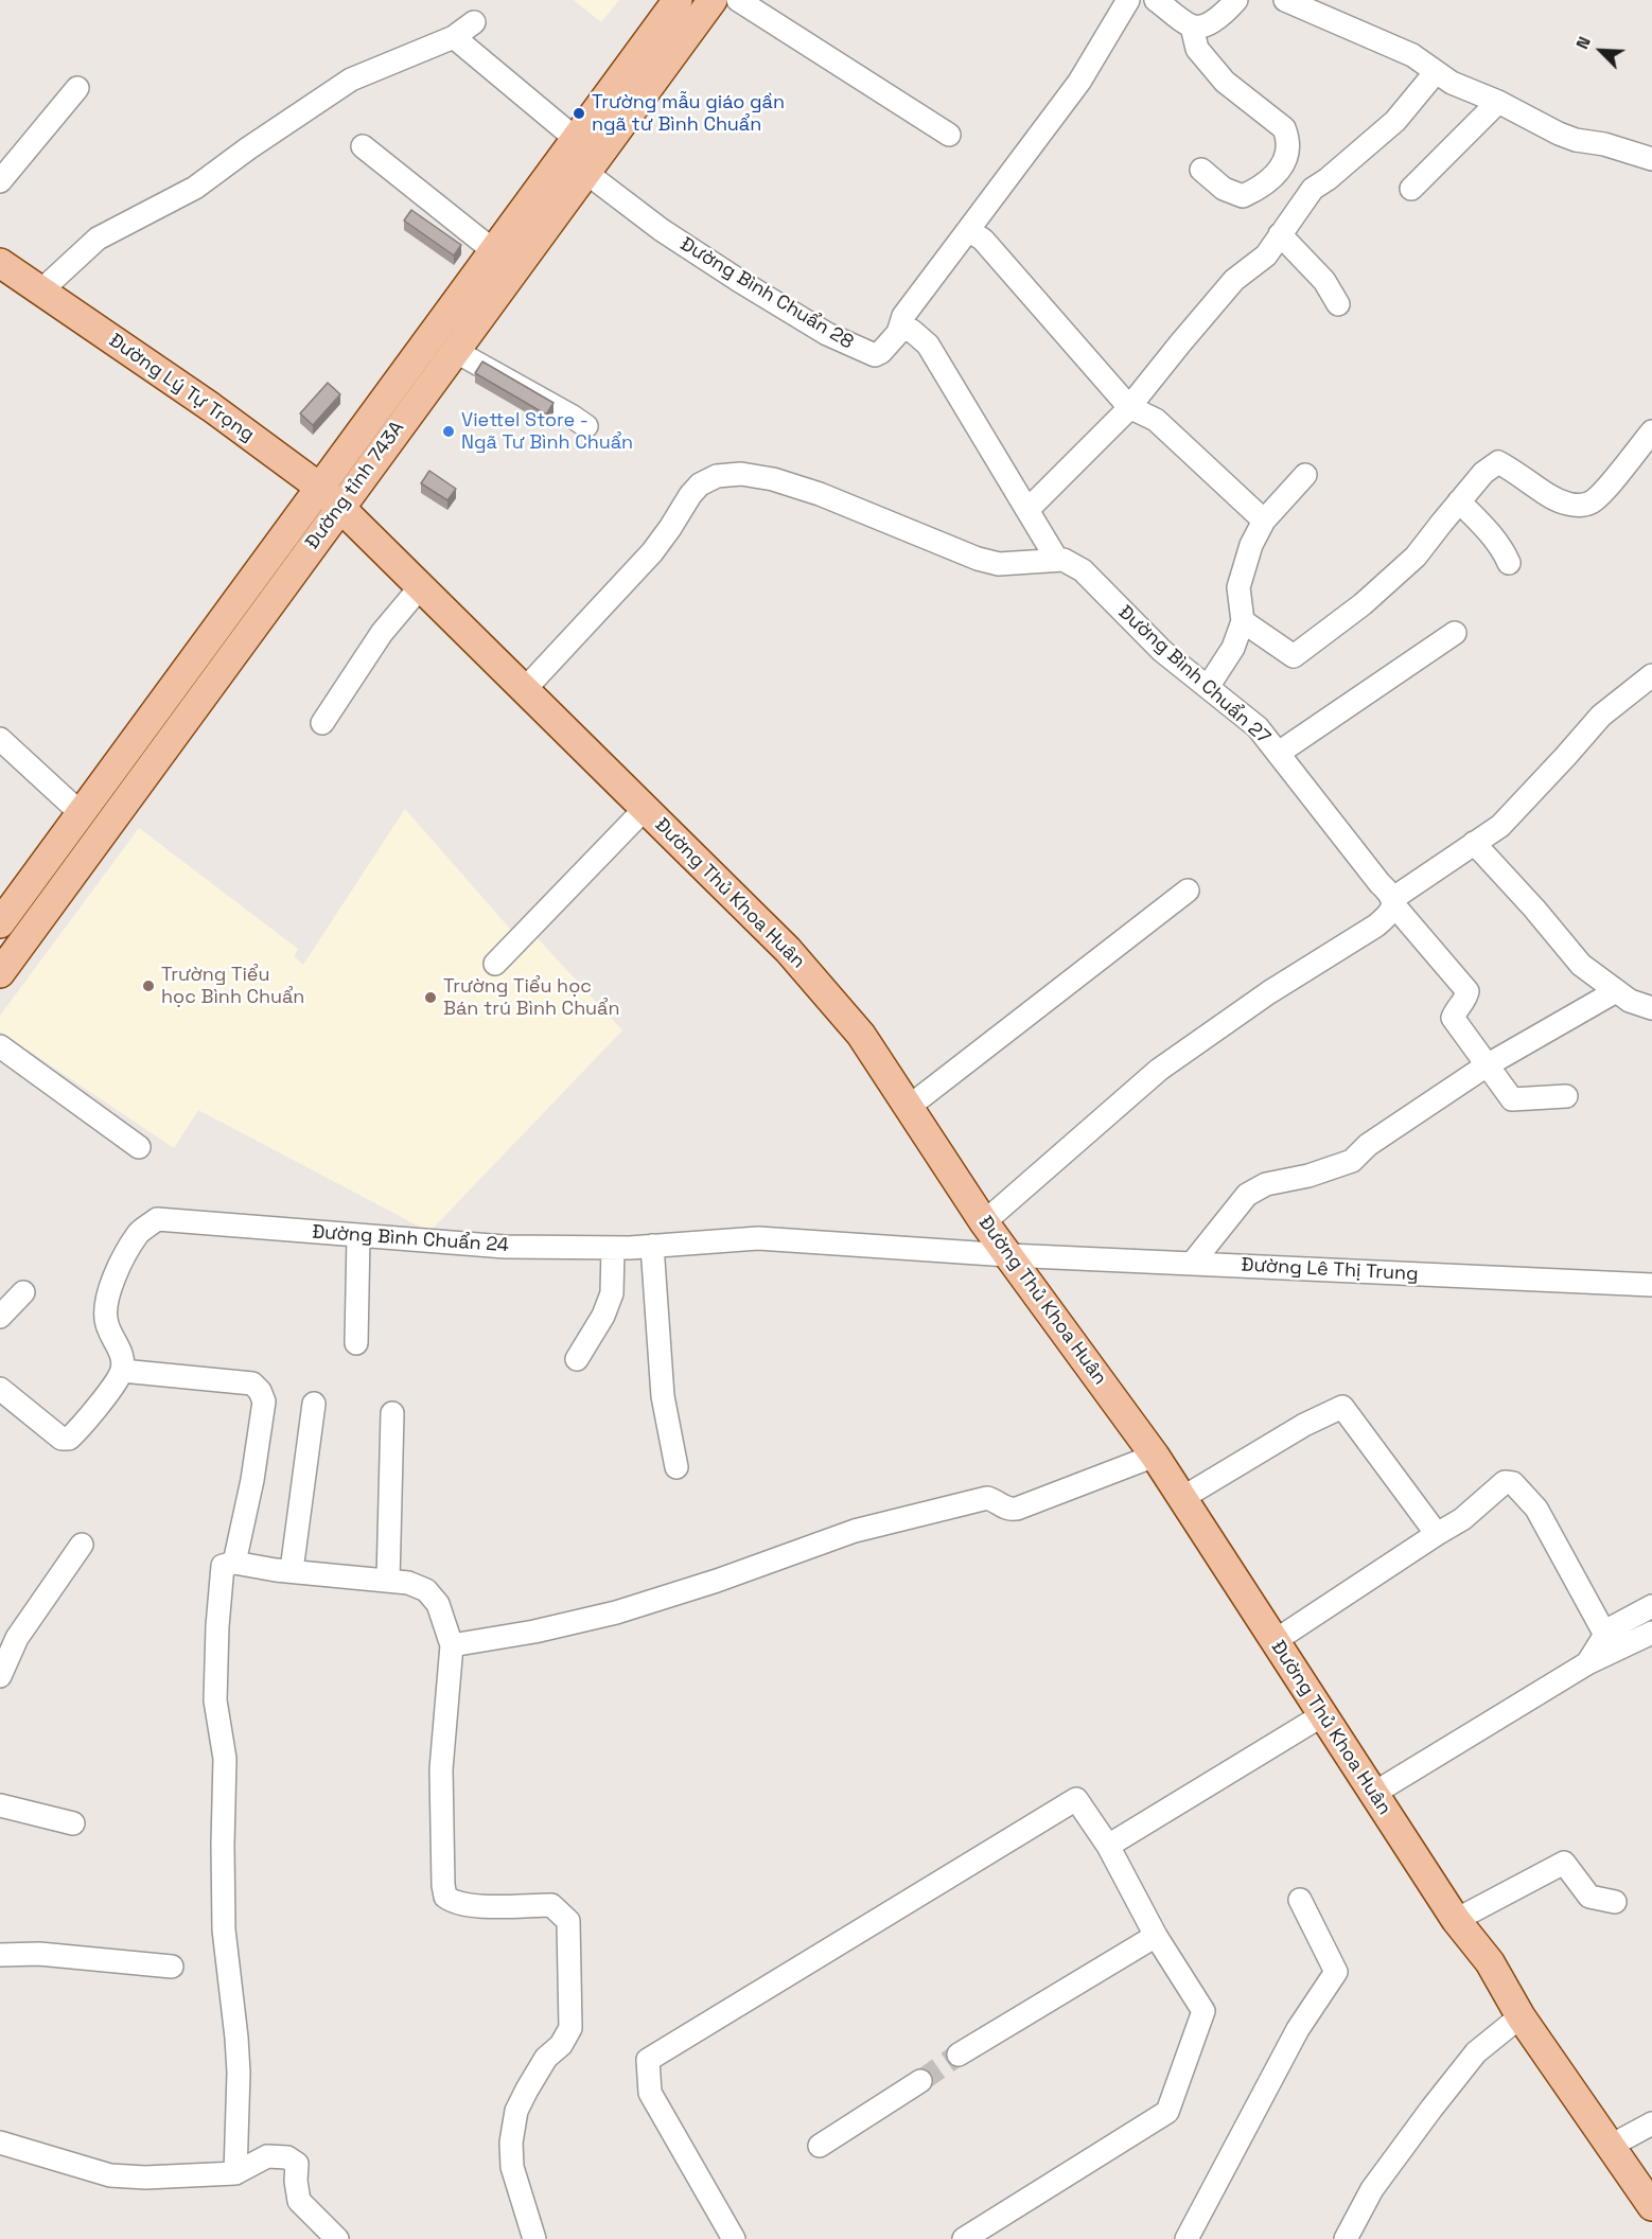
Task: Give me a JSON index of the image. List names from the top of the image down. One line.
{"streets":{"main road":["Đường Lý Tự Trọng","Đường tỉnh 743A","Đường Thủ Khoa Huân"],"street":["Đường Bình Chuẩn 28","Đường Bình Chuẩn 27","Đường Bình Chuẩn 24","Đường Lê Thị Trung"]},"crossings":[["Đường Bình Chuẩn 28","Đường tỉnh 743A"],["Đường Lý Tự Trọng","Đường tỉnh 743A"],["Đường Lý Tự Trọng","Đường Thủ Khoa Huân"],["Đường tỉnh 743A","Đường Thủ Khoa Huân"],["Đường Bình Chuẩn 27","Đường Thủ Khoa Huân"],["Đường Thủ Khoa Huân","Đường Bình Chuẩn 24"],["Đường Thủ Khoa Huân","Đường Lê Thị Trung"],["Đường Bình Chuẩn 24","Đường Lê Thị Trung"]],"places":["Trường mẫu giáo gần ngã tư Bình Chuẩn","Viettel Store - Ngã Tư Bình Chuẩn","Trường Tiểu học Bình Chuẩn","Trường Tiểu học Bán trú Bình Chuẩn"],"north":"top left"}
